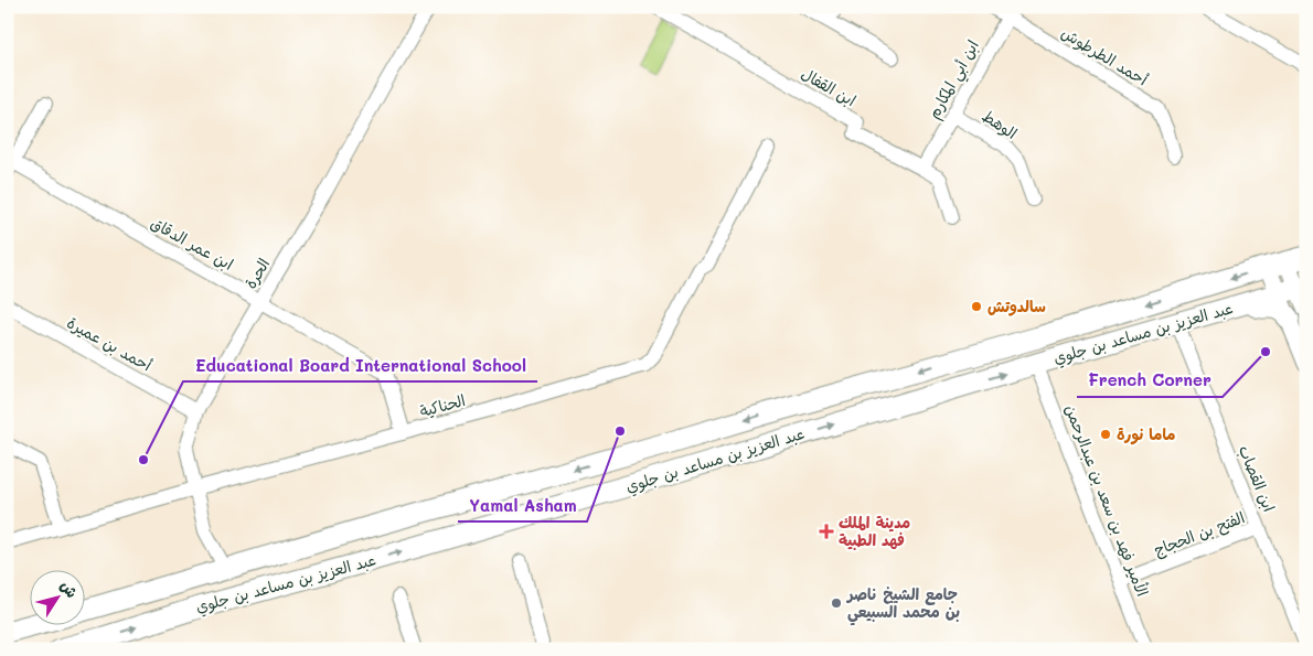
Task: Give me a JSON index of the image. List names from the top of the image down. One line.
{"streets":{"main road":["عبد العزيز بن مساعد بن جلوي"],"street":["أحمد الطرطوش","ابن أبي المكارم","ابن القفال","الوهط","ابن عمر الدقاق","الحرة","أحمد بن عميرة","الحناكية","ابن القصاب","الأمير فهد بن سعد بن عبدالرحمن","الفتح بن الحجاج"]},"crossings":[["أحمد الطرطوش","ابن أبي المكارم"],["ابن أبي المكارم","ابن القفال"],["ابن أبي المكارم","الوهط"],["ابن عمر الدقاق","الحرة"],["ابن عمر الدقاق","الحناكية"],["الحرة","عبد العزيز بن مساعد بن جلوي"],["الحرة","أحمد بن عميرة"],["الحرة","الحناكية"],["عبد العزيز بن مساعد بن جلوي","ابن القصاب"],["عبد العزيز بن مساعد بن جلوي","الأمير فهد بن سعد بن عبدالرحمن"],["ابن القصاب","الفتح بن الحجاج"],["الأمير فهد بن سعد بن عبدالرحمن","الفتح بن الحجاج"]],"places":{"other":["سالدوتش","French Corner","Yamal Asham","ماما نورة","Educational Board International School","جامع الشيخ ناصر بن محمد السبيعي"],"health":["مدينة الملك فهد الطبية"]},"north":"top right"}
